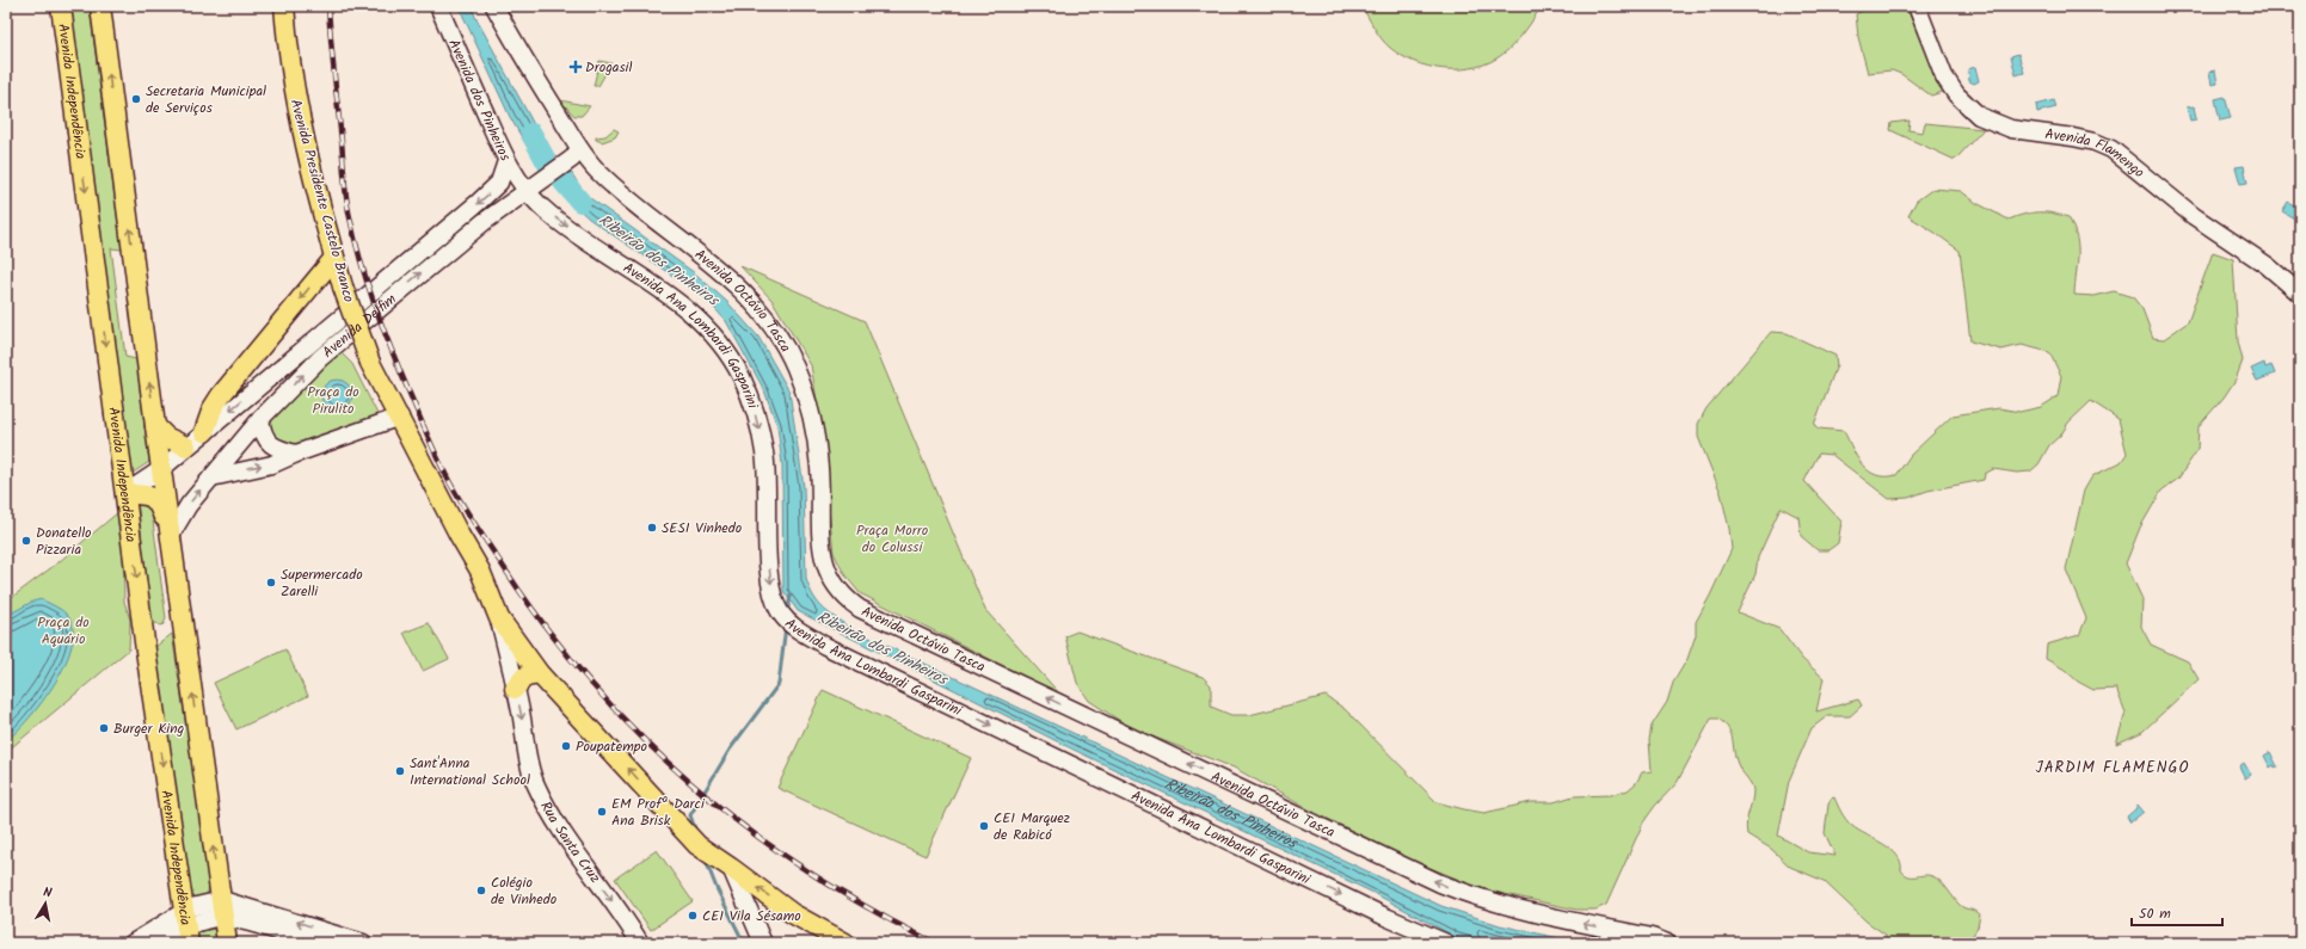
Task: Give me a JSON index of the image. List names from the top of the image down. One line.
{"streets":{"main road":["Avenida Independência","Avenida Presidente Castelo Branco"],"street":["Avenida dos Pinheiros","Avenida Flamengo","Avenida Octávio Tasca","Avenida Delfim","Avenida Ana Lombardi Gasparini","Rua Santa Cruz"]},"crossings":[["Avenida Independência","Avenida Delfim"],["Avenida dos Pinheiros","Avenida Delfim"],["Avenida dos Pinheiros","Avenida Ana Lombardi Gasparini"],["Avenida Presidente Castelo Branco","Rua Santa Cruz"],["Avenida Octávio Tasca","Avenida Delfim"],["Avenida Delfim","Avenida Ana Lombardi Gasparini"]],"one_way":["Avenida Presidente Castelo Branco","Avenida Octávio Tasca","Avenida Ana Lombardi Gasparini","Rua Santa Cruz"],"districts":["JARDIM FLAMENGO"],"water":["Ribeirão dos Pinheiros"],"parks":["Praça do Pirulito","Praça Morro do Colussi","Praça do Aquário"],"places":{"health":["Drogasil"],"other":["Secretaria Municipal de Serviços","SESI Vinhedo","Donatello Pizzaria","Supermercado Zarelli","Burger King","Poupatempo","Sant'Anna International School","EM Profª Darci Ana Brisk","CEI Marquez de Rabicó","Colégio de Vinhedo","CEI Vila Sésamo"]},"scale_bar":"50 m","north":"top"}
